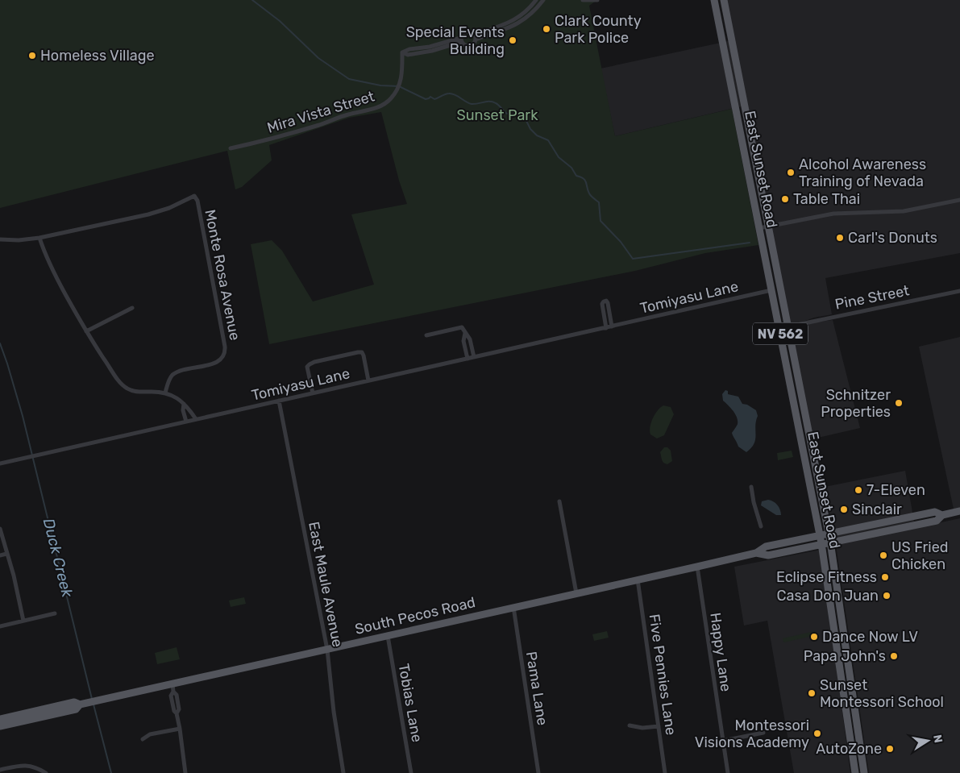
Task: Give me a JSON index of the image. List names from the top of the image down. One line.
{"streets":{"main road":["East Sunset Road","NV 562","South Pecos Road"],"street":["Mira Vista Street","Monte Rosa Avenue","Tomiyasu Lane","Pine Street","East Maule Avenue","Happy Lane","Five Pennies Lane","Pama Lane","Tobias Lane"]},"crossings":[["East Sunset Road","Tomiyasu Lane"],["East Sunset Road","Pine Street"],["East Sunset Road","South Pecos Road"],["Tomiyasu Lane","East Maule Avenue"],["East Maule Avenue","South Pecos Road"],["South Pecos Road","Happy Lane"],["South Pecos Road","Five Pennies Lane"],["South Pecos Road","Pama Lane"],["South Pecos Road","Tobias Lane"]],"water":["Duck Creek"],"parks":["Sunset Park"],"places":["Clark County Park Police","Special Events Building","Homeless Village","Alcohol Awareness Training of Nevada","Table Thai","Carl's Donuts","Schnitzer Properties","7-Eleven","Sinclair","US Fried Chicken","Eclipse Fitness","Casa Don Juan","Dance Now LV","Papa John's","Sunset Montessori School","Montessori Visions Academy","AutoZone"],"north":"right"}
